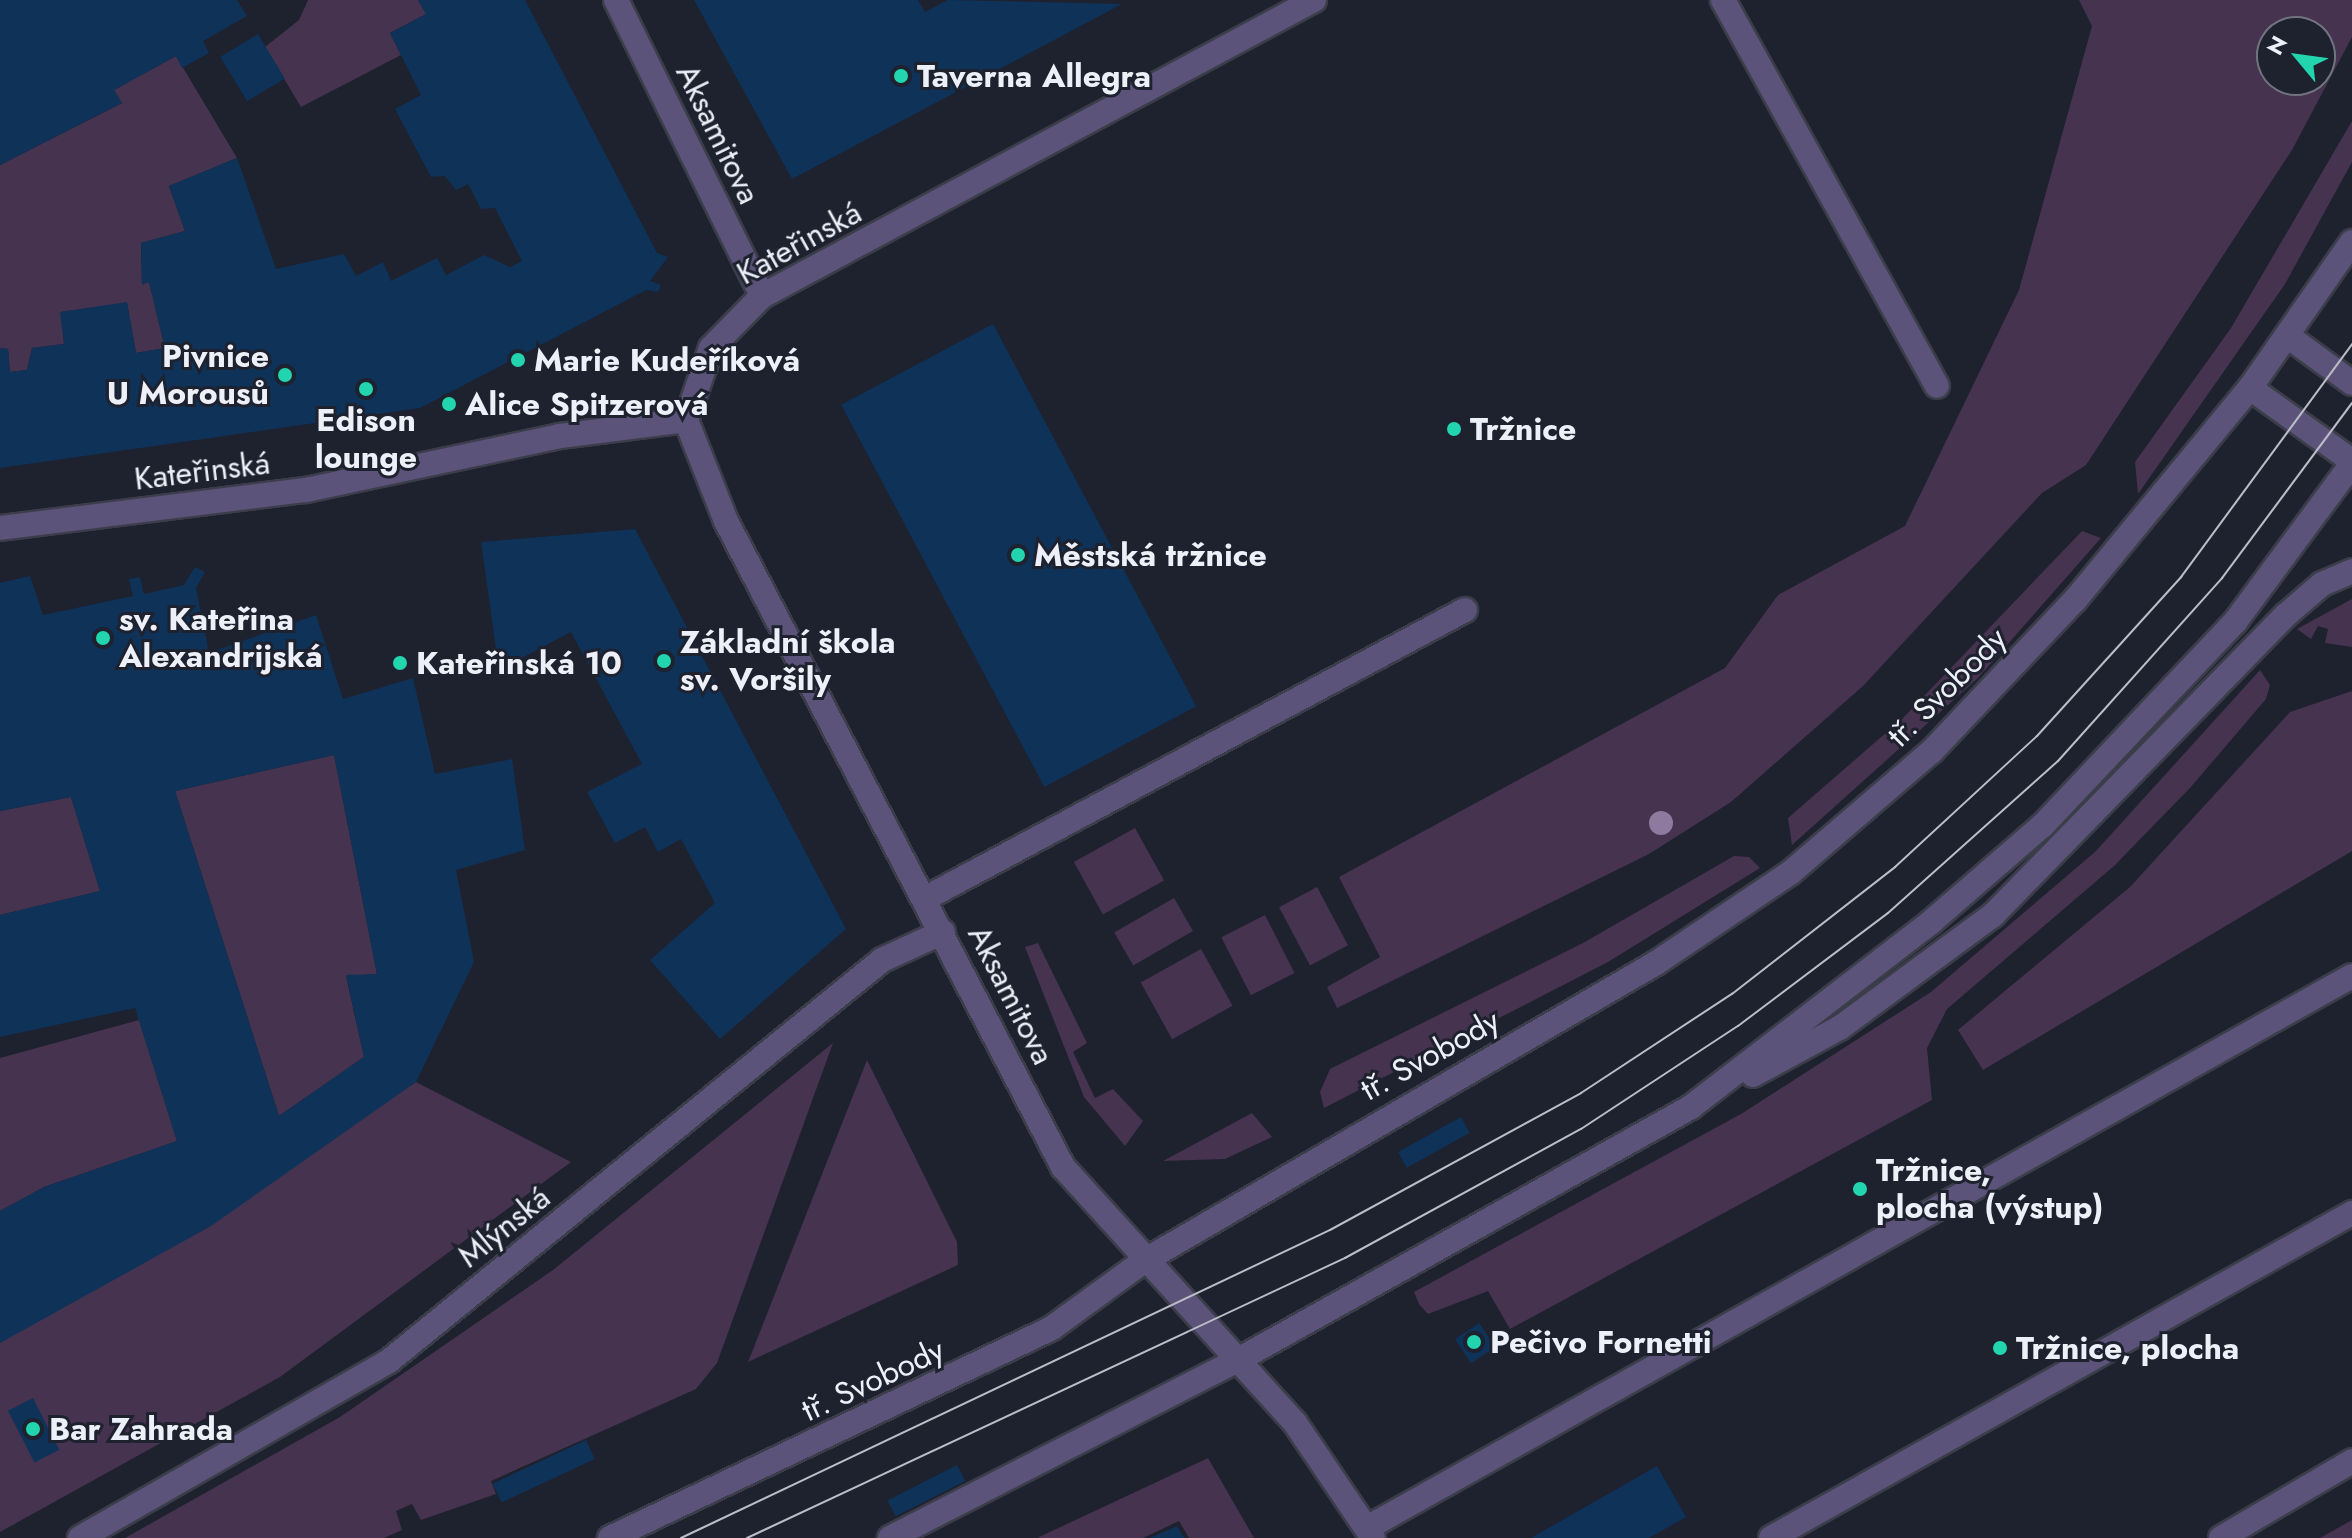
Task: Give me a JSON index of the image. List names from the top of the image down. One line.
{"streets":{"street":["Aksamitova","Kateřinská","tř. Svobody","Mlýnská"]},"crossings":[["Aksamitova","Kateřinská"],["Aksamitova","tř. Svobody"],["Aksamitova","Mlýnská"]],"places":["Taverna Allegra","Marie Kudeříková","Pivnice U Morousů","Edison lounge","Alice Spitzerová","Tržnice","Městská tržnice","sv. Kateřina Alexandrijská","Základní škola sv. Voršily","Kateřinská 10","Tržnice, plocha (výstup)","Pečivo Fornetti","Tržnice, plocha","Bar Zahrada"],"north":"top left"}
